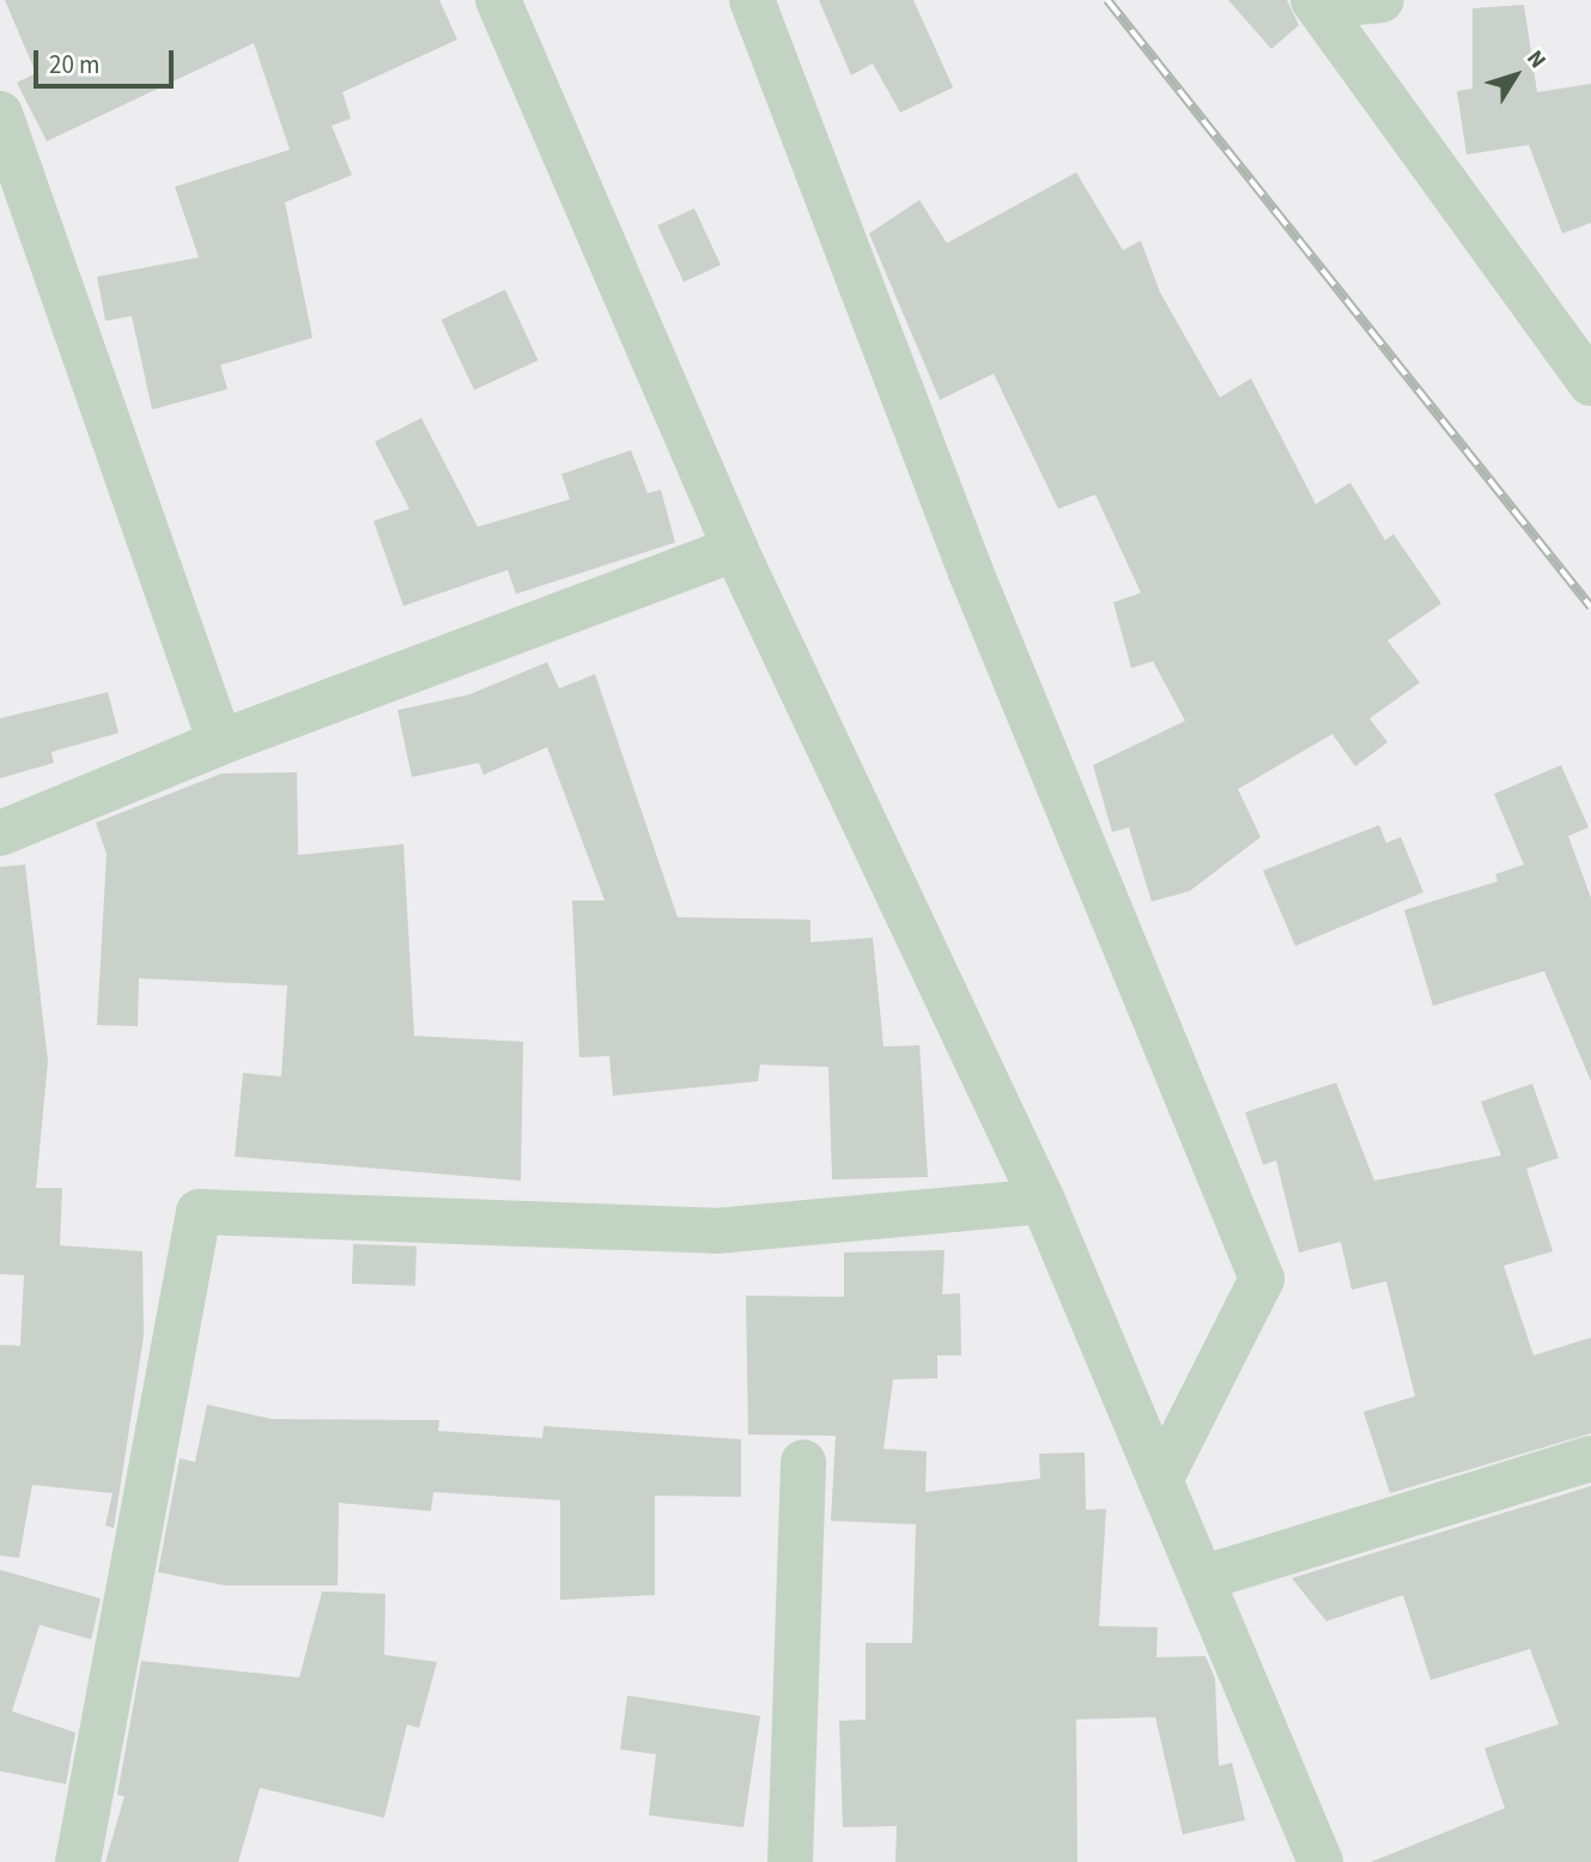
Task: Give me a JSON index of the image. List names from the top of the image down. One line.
{"scale_bar":"20 m","north":"top right"}
